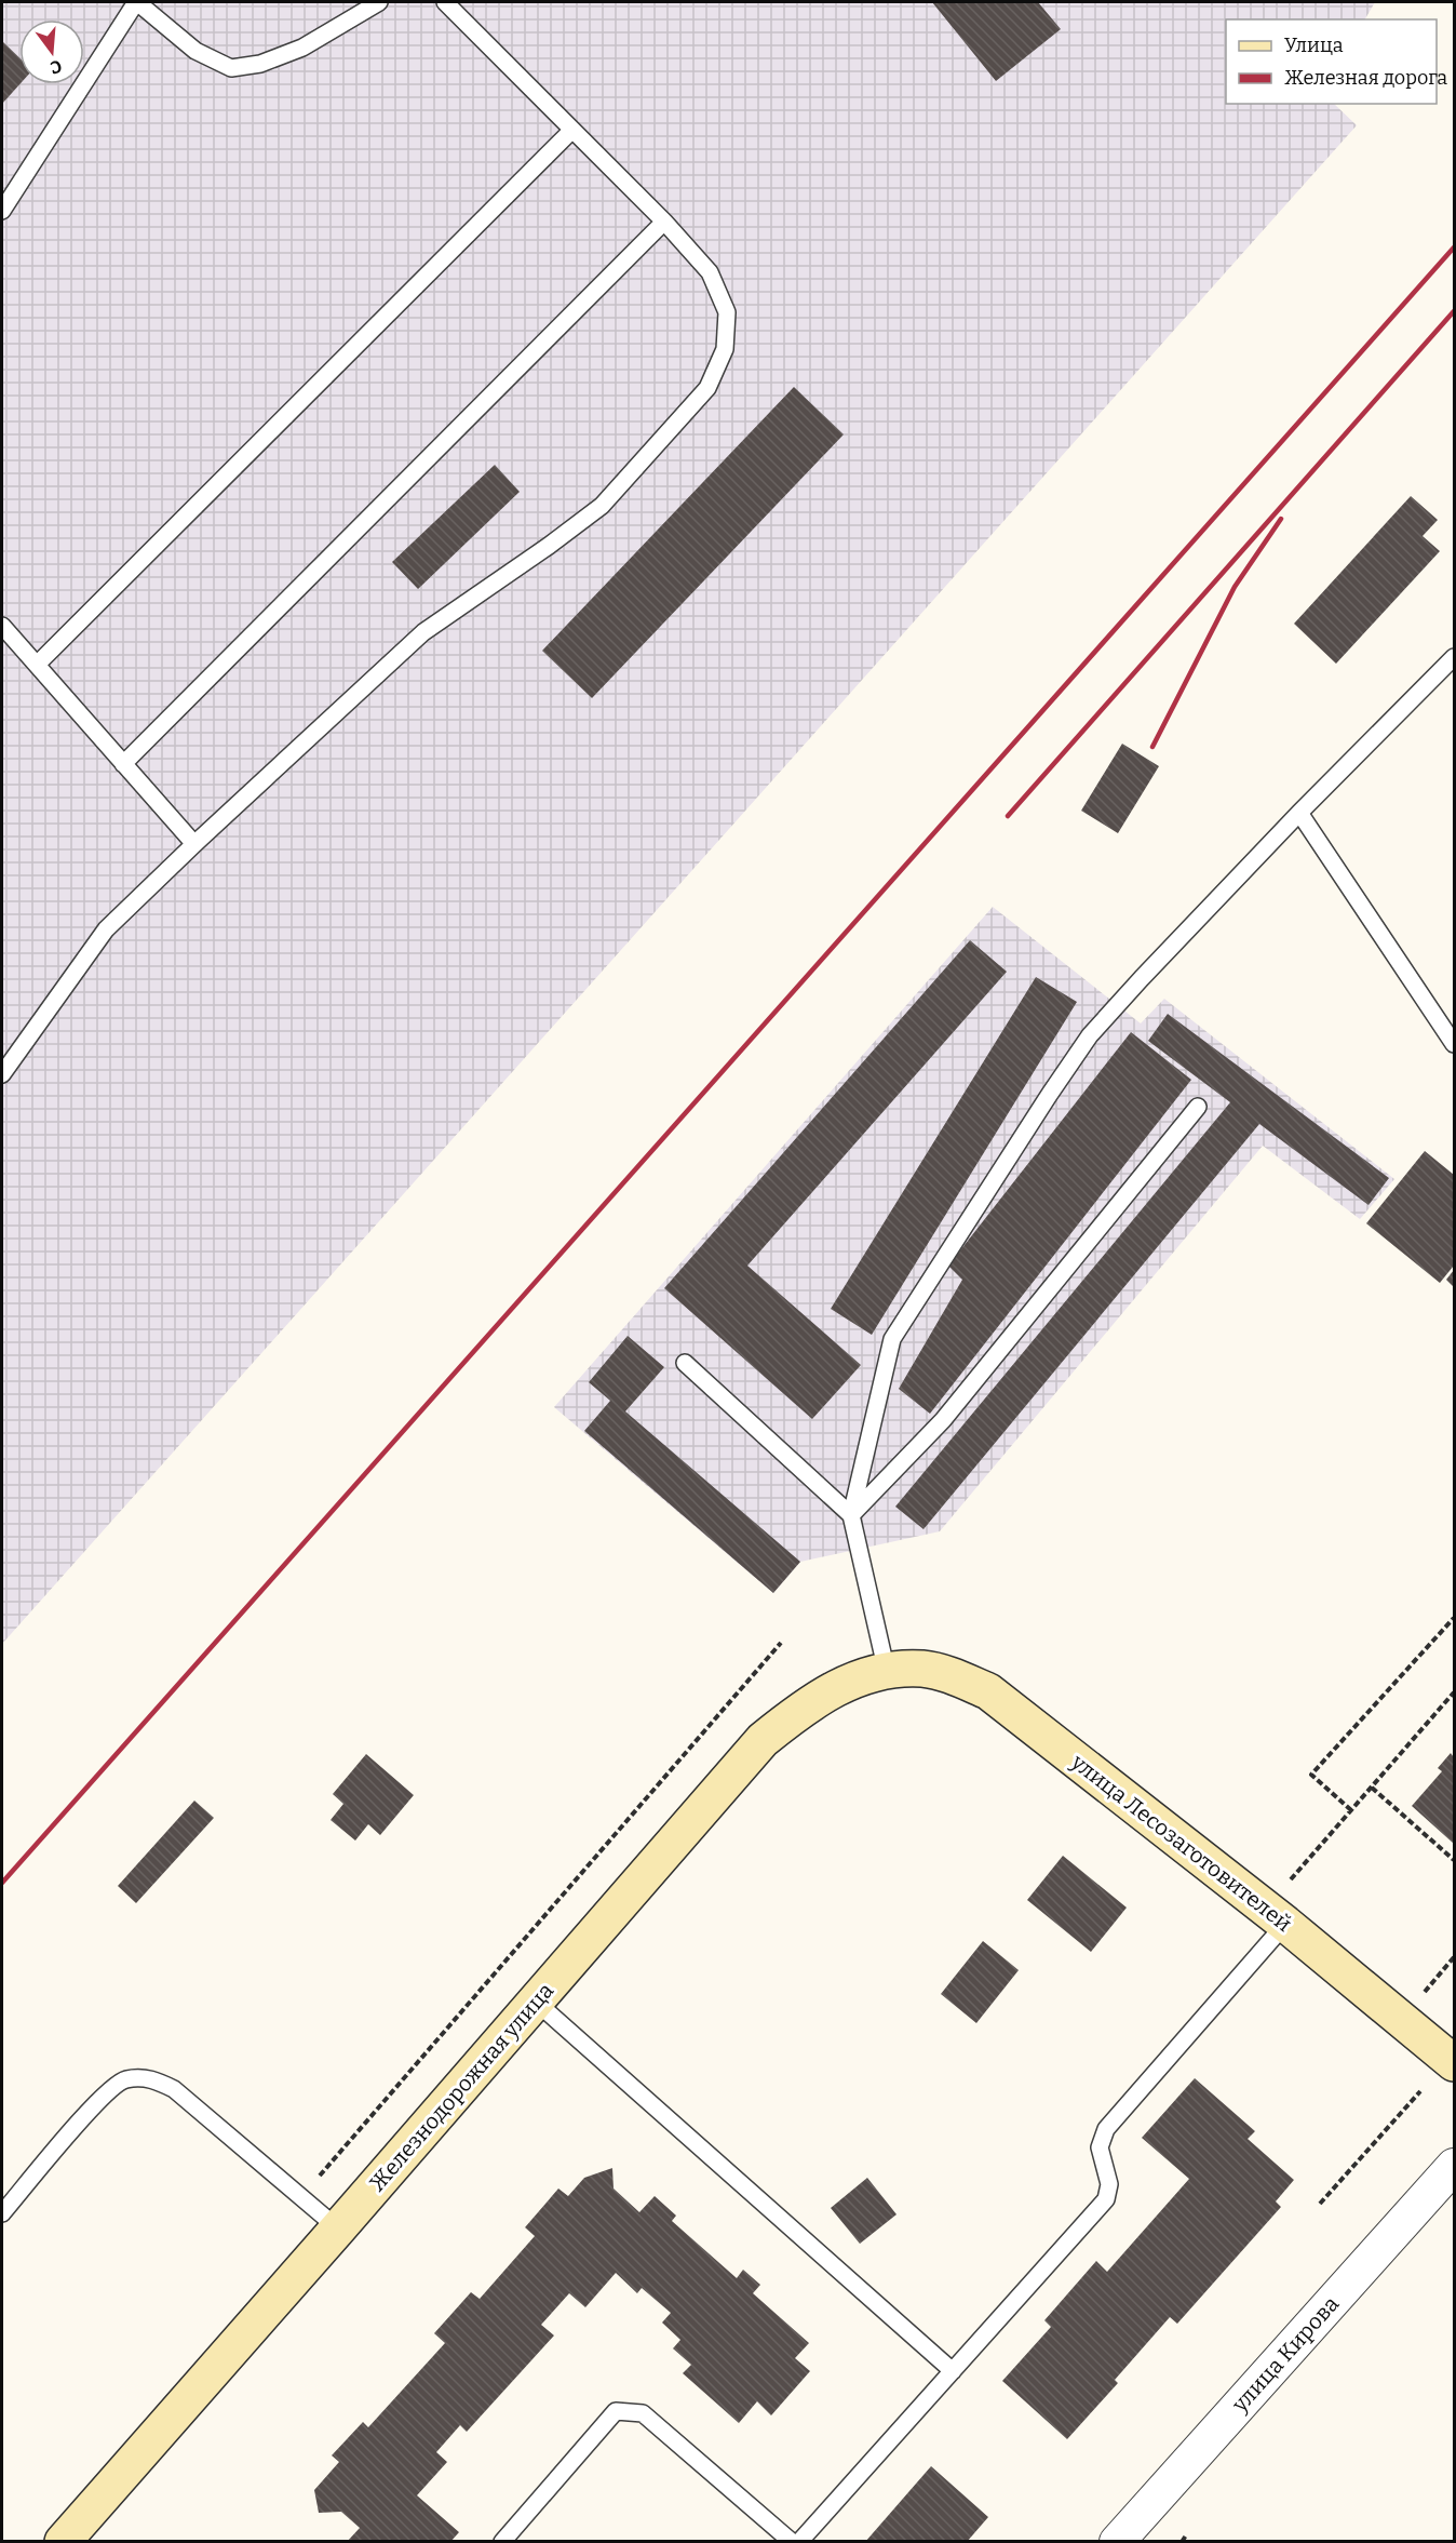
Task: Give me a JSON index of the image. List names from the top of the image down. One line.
{"streets":{"main road":["улица Лесозаготовителей","Железнодорожная улица"],"street":["улица Кирова"]},"crossings":[["улица Лесозаготовителей","Железнодорожная улица"]],"legend":["Улица","Железная дорога"],"north":"bottom"}
